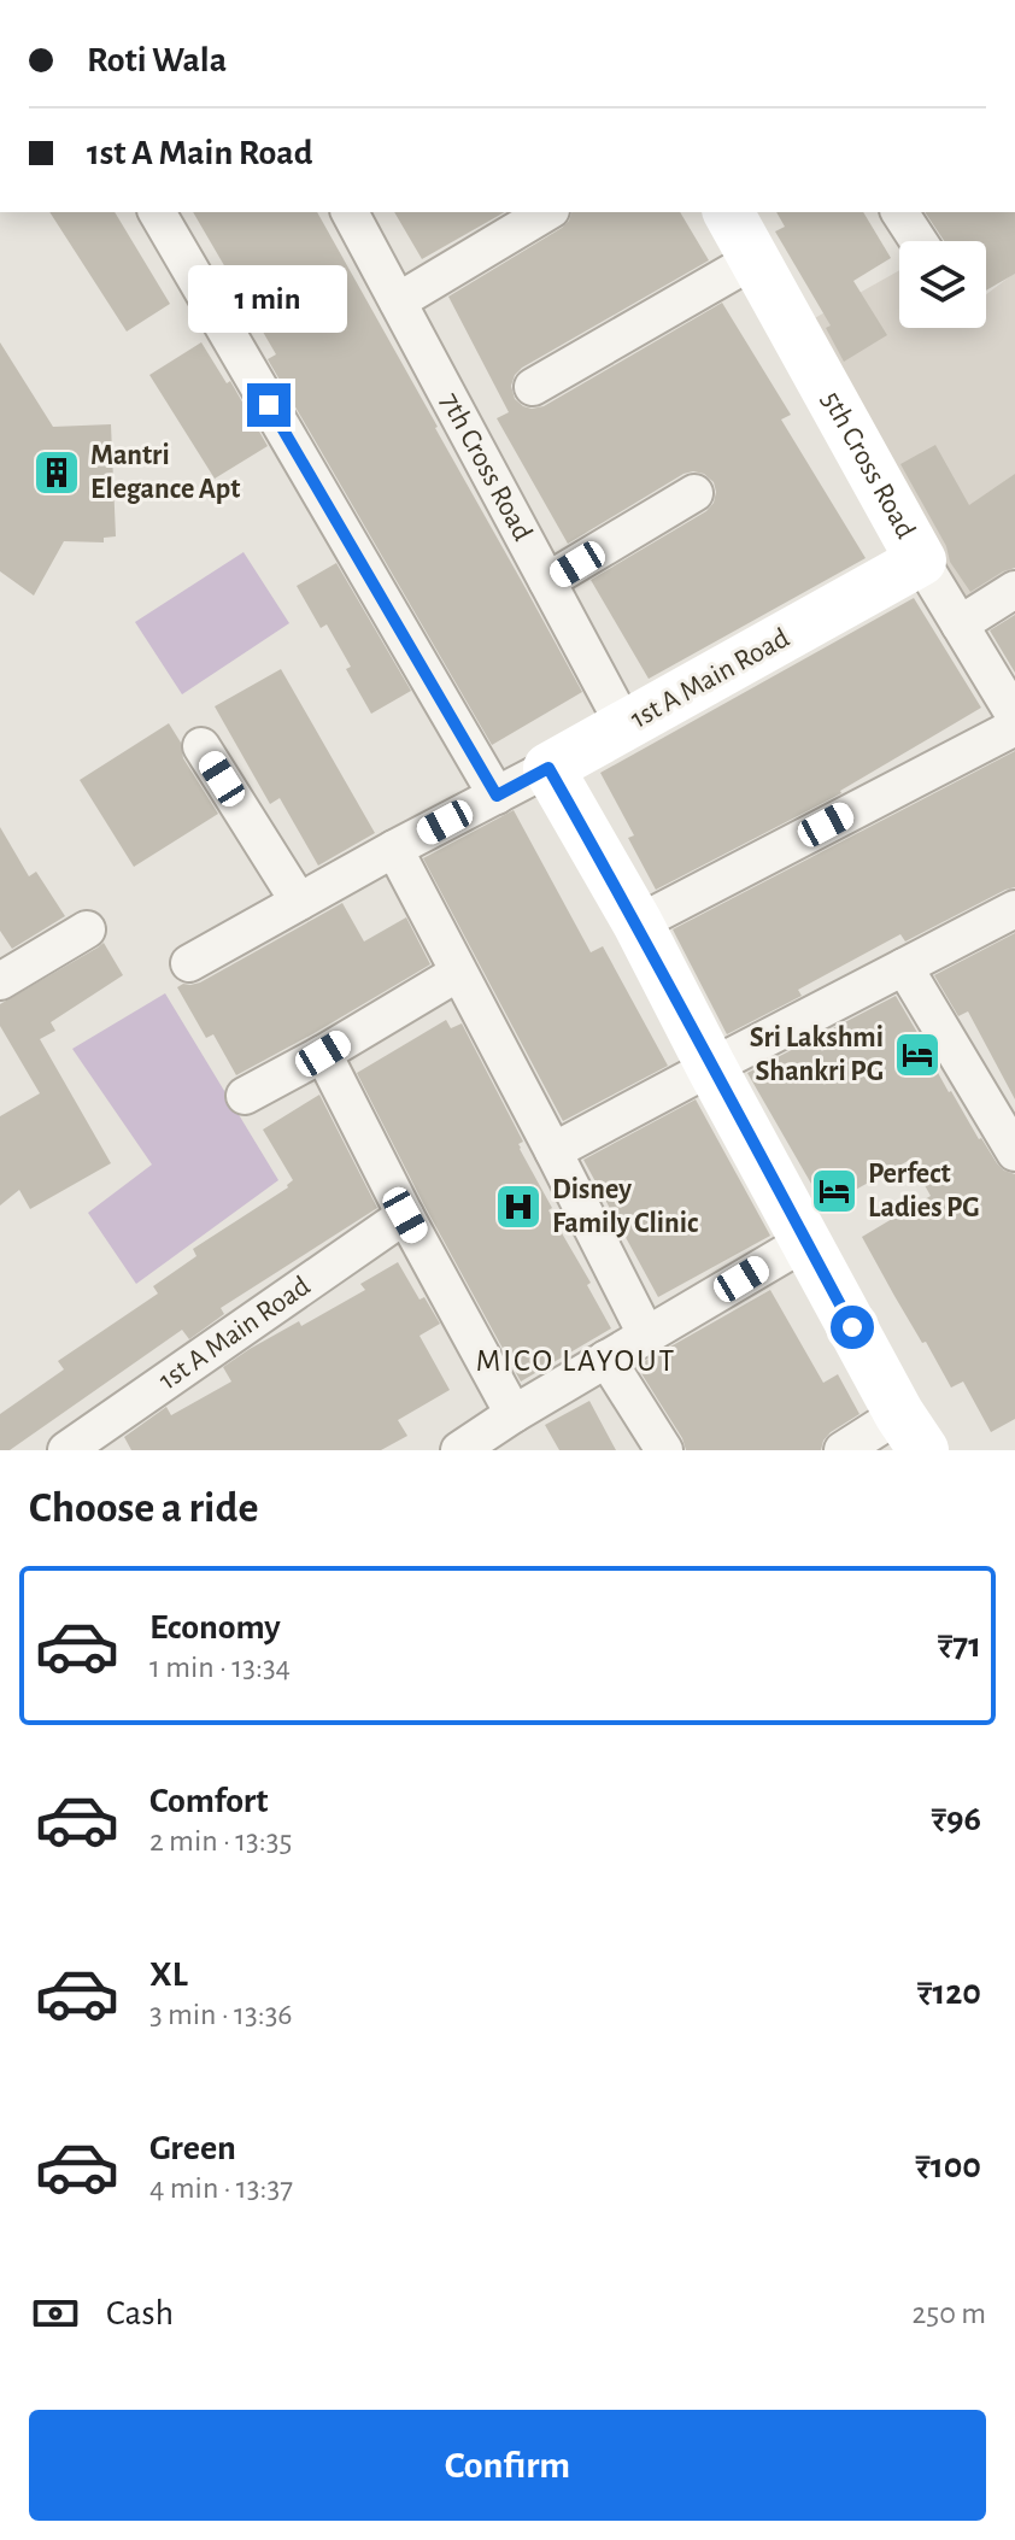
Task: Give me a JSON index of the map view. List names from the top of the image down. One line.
{"streets":{"street":["5th Cross Road","7th Cross Road","1st A Main Road"]},"crossings":[["5th Cross Road","1st A Main Road"],["7th Cross Road","1st A Main Road"]],"districts":["MICO LAYOUT"],"places":{"building":["Mantri Elegance Apt"],"hotel":["Sri Lakshmi Shankri PG","Perfect Ladies PG"],"hospital":["Disney Family Clinic"]},"page":{"banner":["Roti Wala","1st A Main Road"],"bubble":"1 min","heading":"Choose a ride","list":[{"name":"Economy","note":"1 min · 13:34","value":"₹71"},{"name":"Comfort","note":"2 min · 13:35","value":"₹96"},{"name":"XL","note":"3 min · 13:36","value":"₹120"},{"name":"Green","note":"4 min · 13:37","value":"₹100"}],"pay":["Cash","250 m"],"buttons":"Confirm"}}
